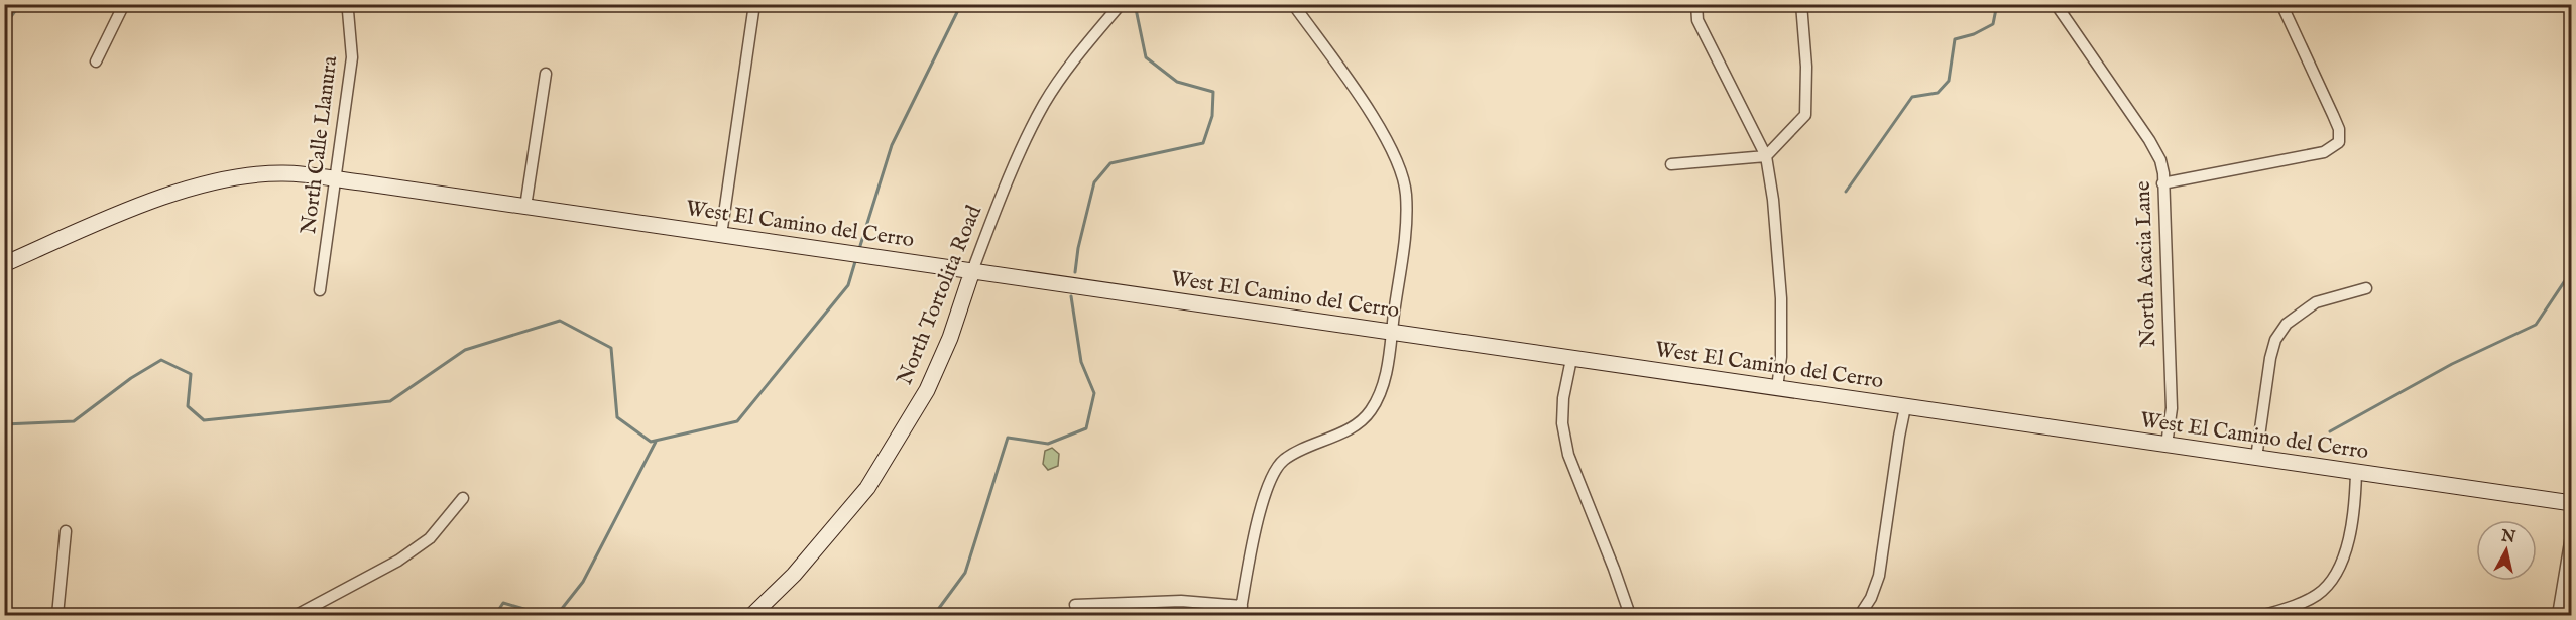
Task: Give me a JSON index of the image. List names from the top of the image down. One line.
{"streets":{"street":["North Calle Llanura","West El Camino del Cerro","North Acacia Lane","North Tortolita Road"]},"crossings":[["North Calle Llanura","West El Camino del Cerro"],["West El Camino del Cerro","North Acacia Lane"],["West El Camino del Cerro","North Tortolita Road"]],"north":"top"}
